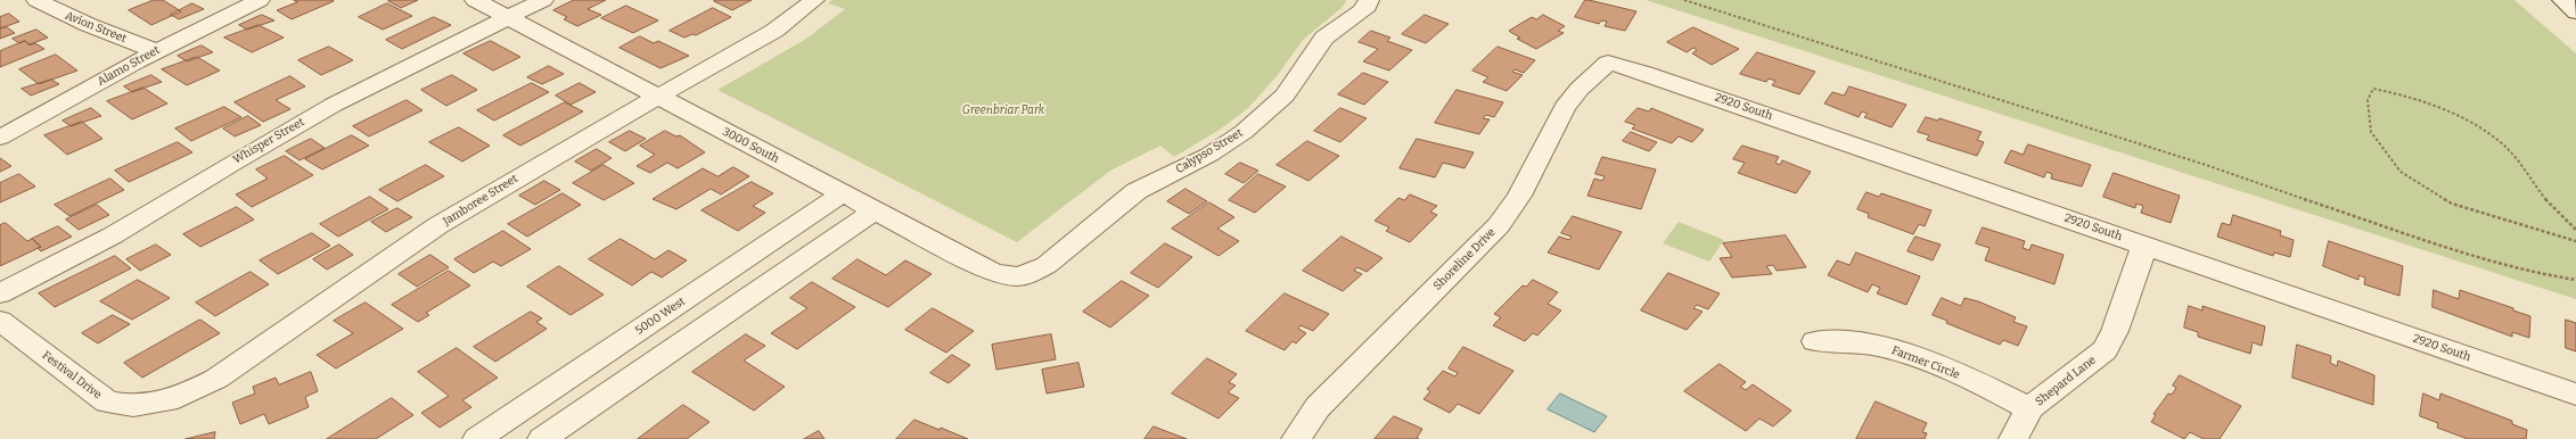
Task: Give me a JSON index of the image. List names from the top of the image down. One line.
{"streets":{"street":["Avion Street","Alamo Street","2920 South","Whisper Street","3000 South","Calypso Street","Jamboree Street","Shoreline Drive","5000 West","Farmer Circle","Festival Drive","Shepard Lane"]},"crossings":[["Avion Street","Alamo Street"],["2920 South","Shoreline Drive"],["2920 South","Shepard Lane"],["Whisper Street","3000 South"],["3000 South","Calypso Street"],["3000 South","Jamboree Street"],["3000 South","5000 West"],["Jamboree Street","Festival Drive"],["Farmer Circle","Shepard Lane"]],"parks":["Greenbriar Park"]}
